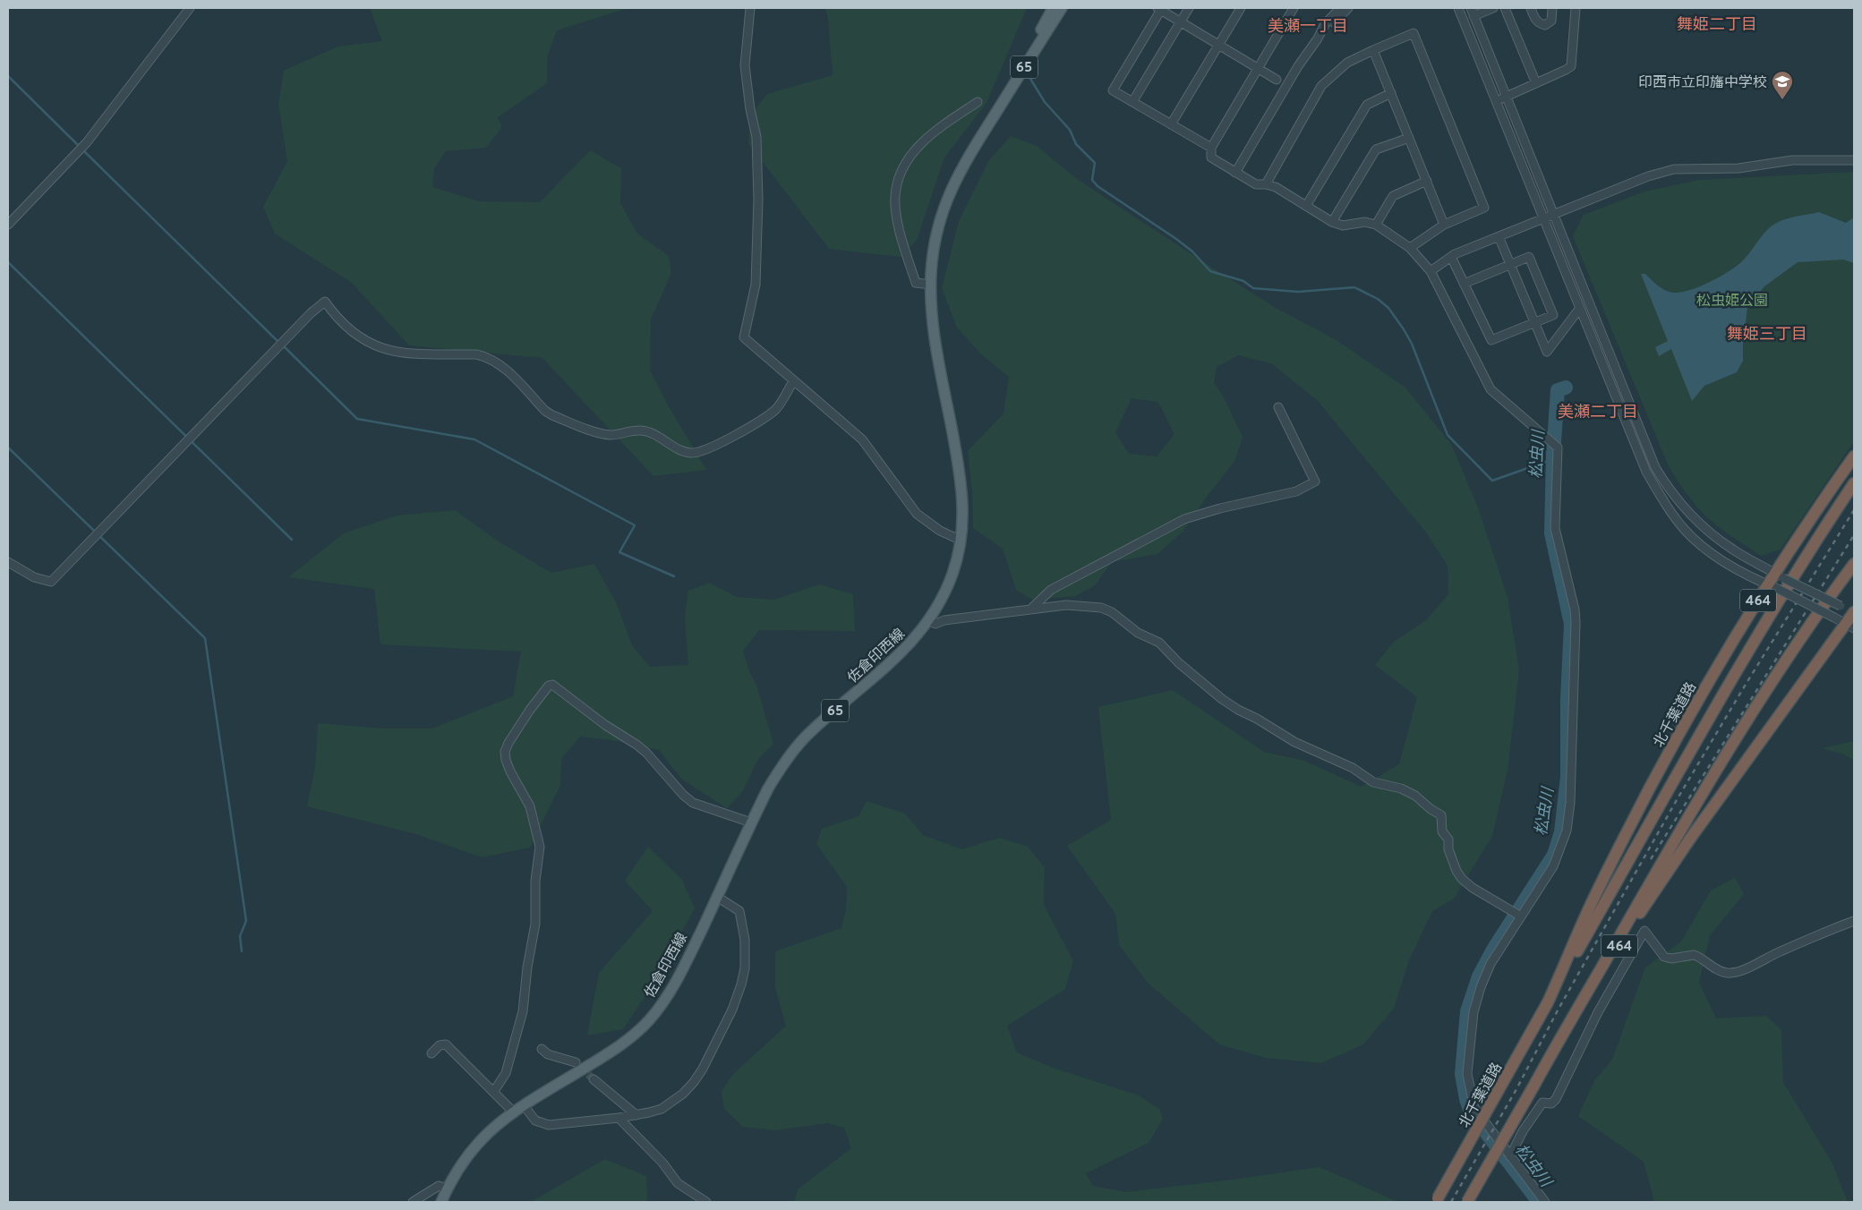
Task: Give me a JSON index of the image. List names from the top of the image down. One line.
{"streets":{"highway":["464","北千葉道路"],"main road":["65","佐倉印西線"]},"districts":["舞姫二丁目","美瀬一丁目","舞姫三丁目","美瀬二丁目"],"water":["松虫川"],"parks":["松虫姫公園"],"places":{"school or university":["印西市立印旛中学校"]}}
